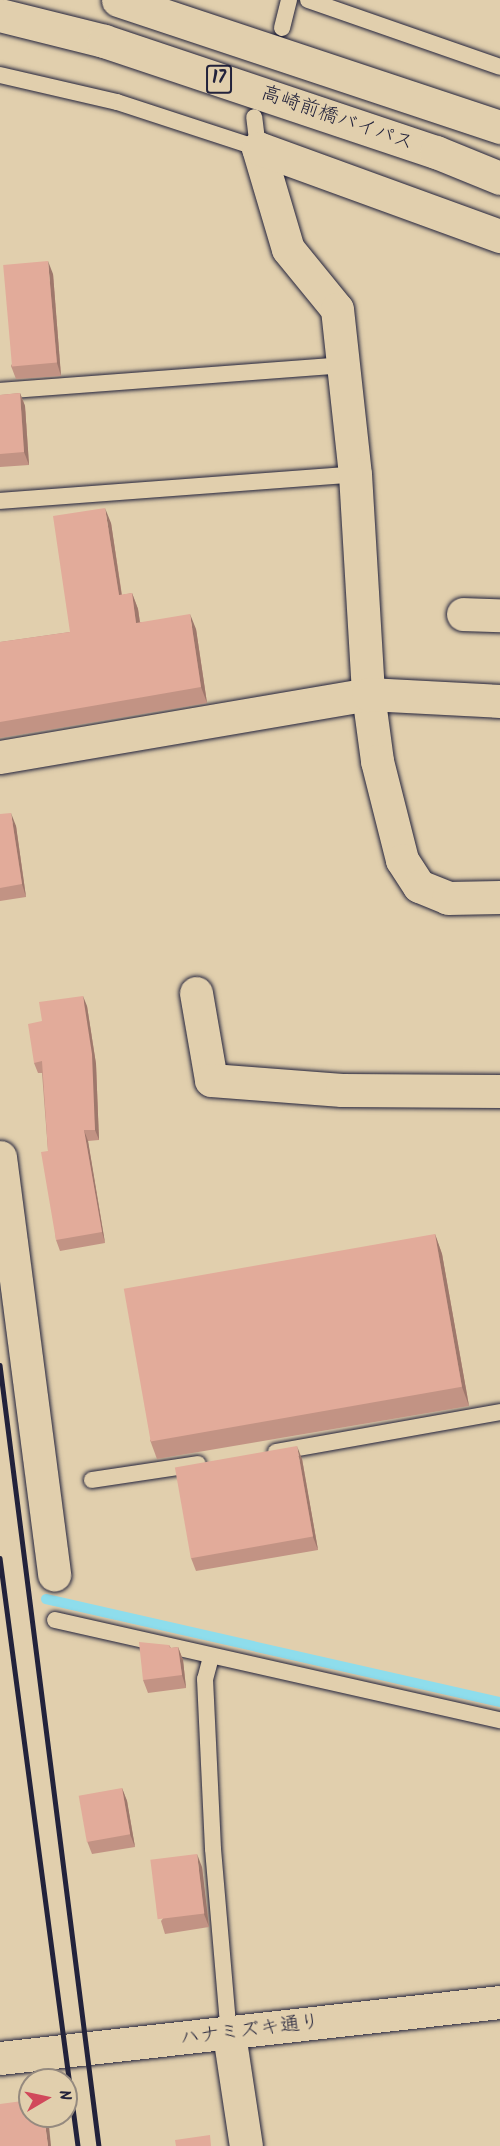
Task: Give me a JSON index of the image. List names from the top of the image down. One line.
{"streets":{"main road":["17","高崎前橋バイパス","ハナミズキ通り"]},"north":"right"}
